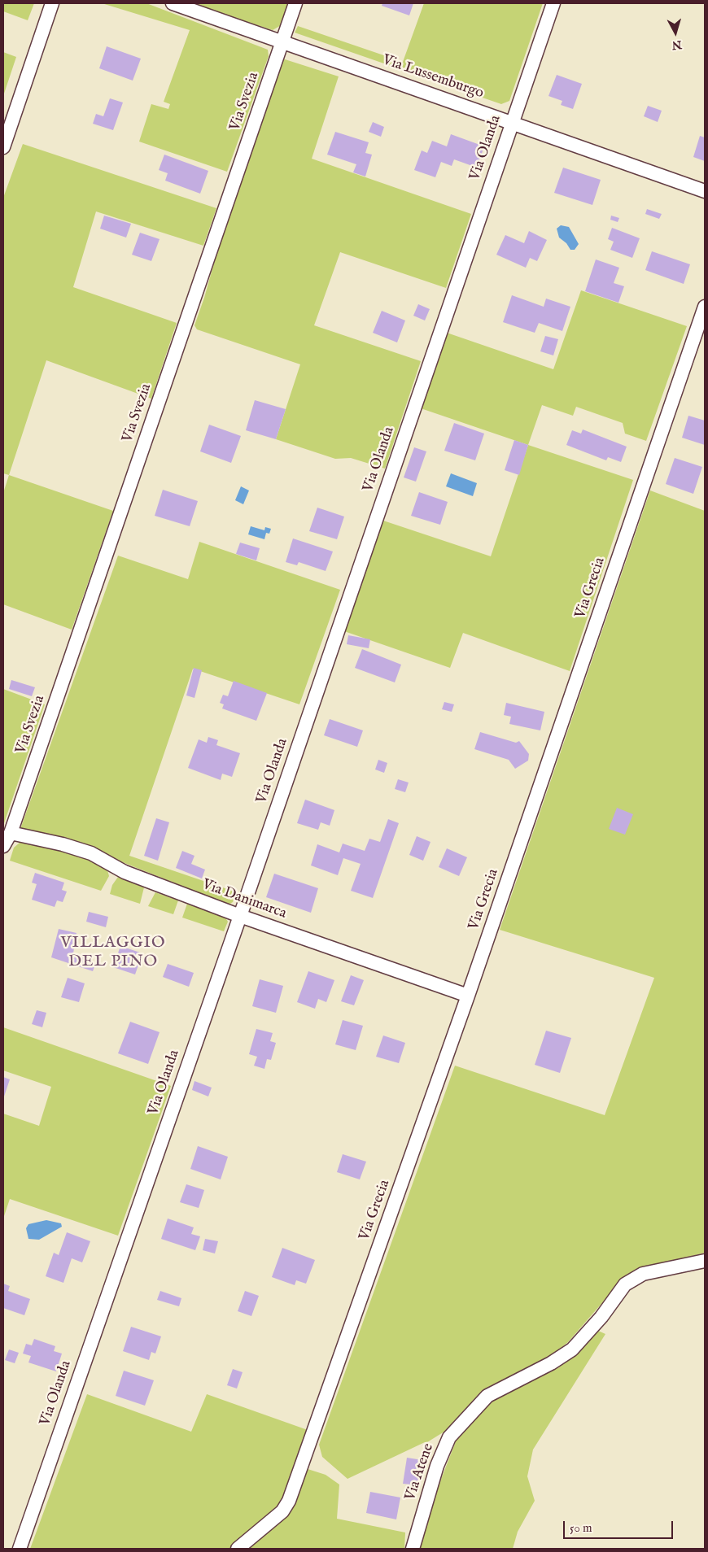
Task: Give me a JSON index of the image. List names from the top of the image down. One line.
{"streets":{"street":["Via Lussemburgo","Via Svezia","Via Olanda","Via Grecia","Via Danimarca","Via Atene"]},"crossings":[["Via Lussemburgo","Via Svezia"],["Via Lussemburgo","Via Olanda"],["Via Svezia","Via Danimarca"],["Via Olanda","Via Danimarca"],["Via Grecia","Via Danimarca"]],"districts":["VILLAGGIO DEL PINO"],"scale_bar":"50 m","north":"bottom"}
